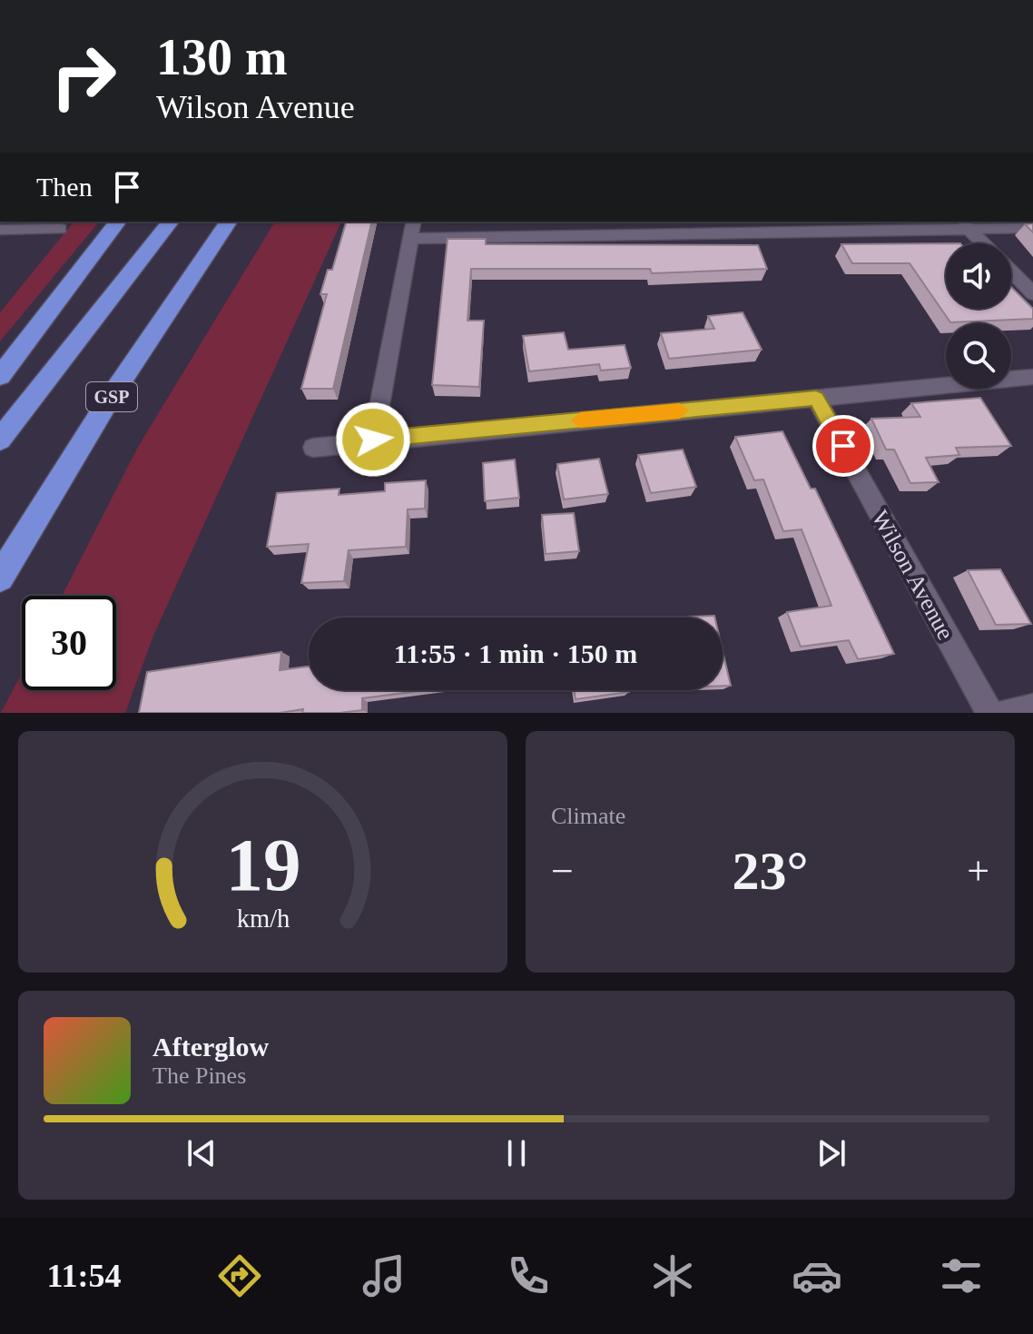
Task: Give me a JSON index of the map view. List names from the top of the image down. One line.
{"streets":{"highway":["GSP"],"street":["Wilson Avenue"]},"page":{"turn":["130 m","Wilson Avenue"],"then":"Then","limit":"30","trip":"11:55 · 1 min · 150 m","tile":"Climate","heat":["−","23°","+"],"song":["Afterglow","The Pines"],"tabs":"11:54","gauge":["19","km/h"]}}
